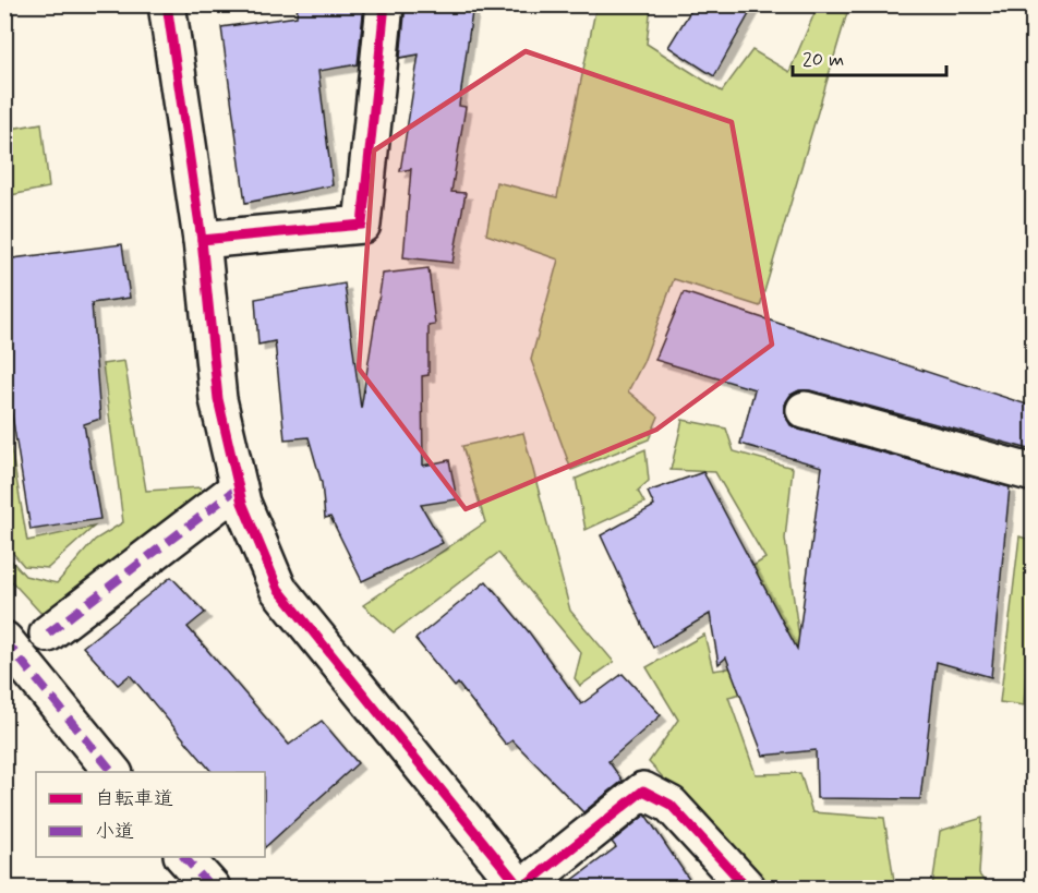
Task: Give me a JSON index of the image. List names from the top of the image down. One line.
{"legend":["自転車道","小道"],"scale_bar":"20 m"}
